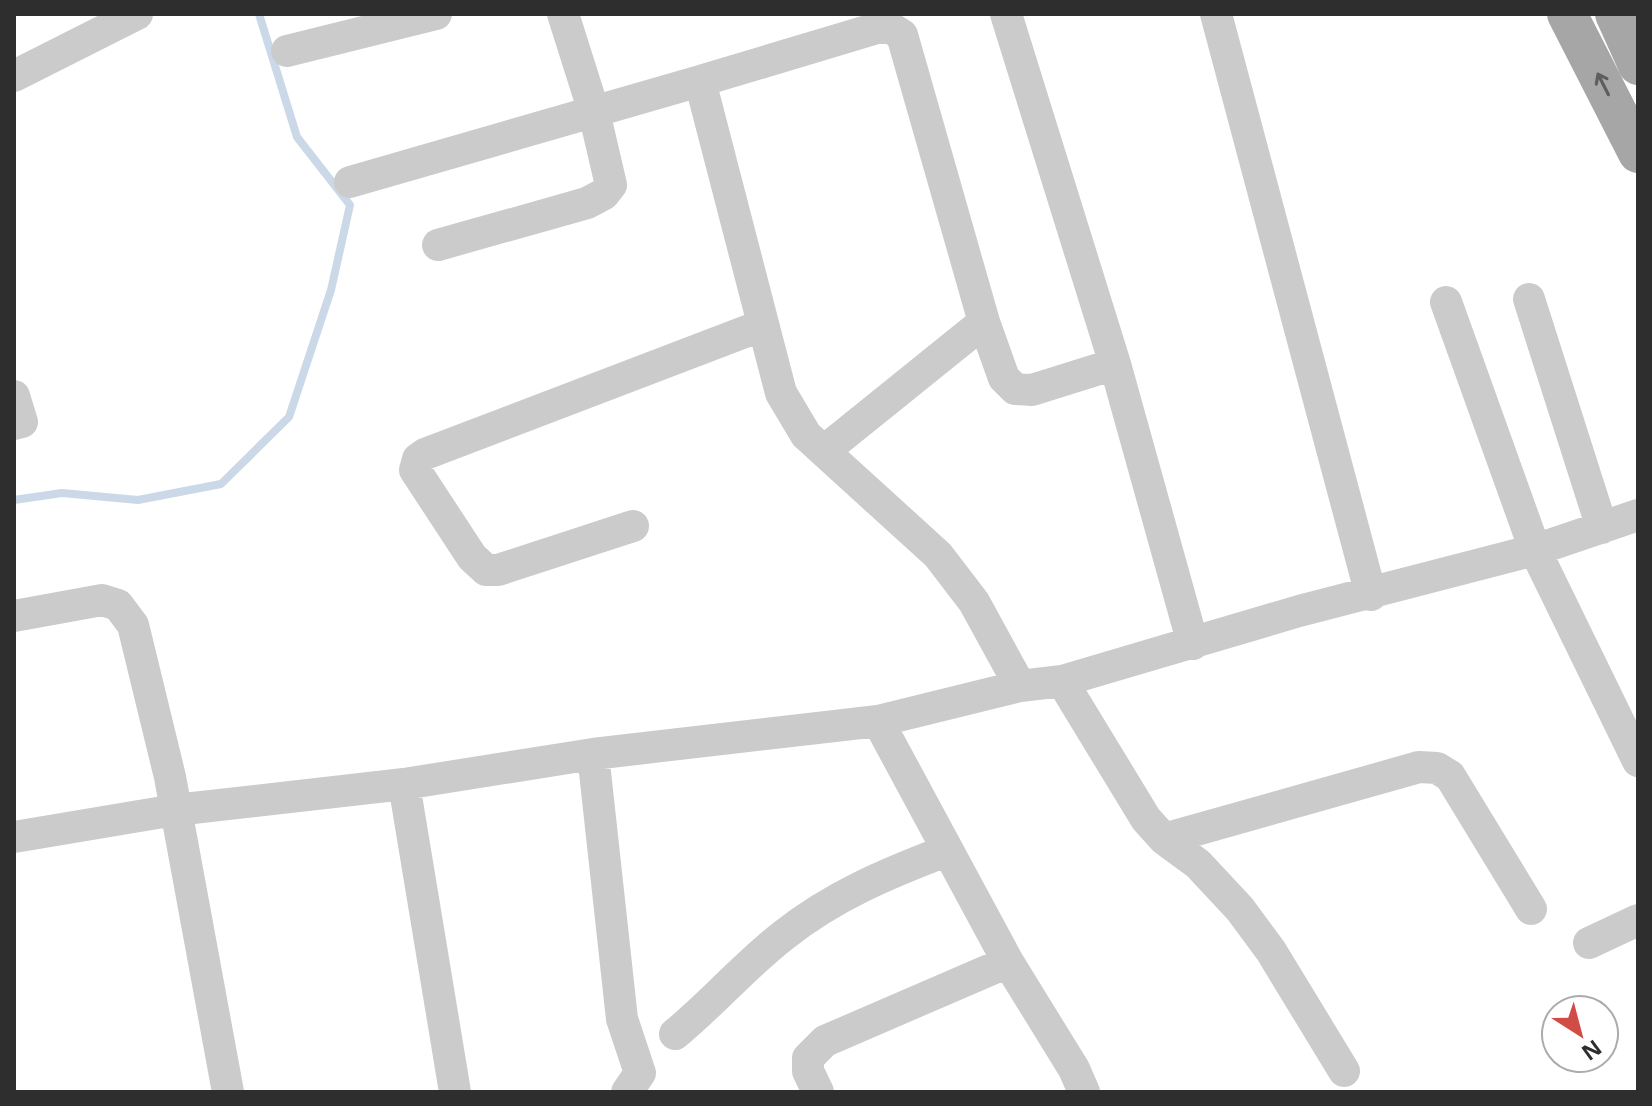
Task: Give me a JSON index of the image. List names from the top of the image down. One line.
{"north":"bottom right"}
